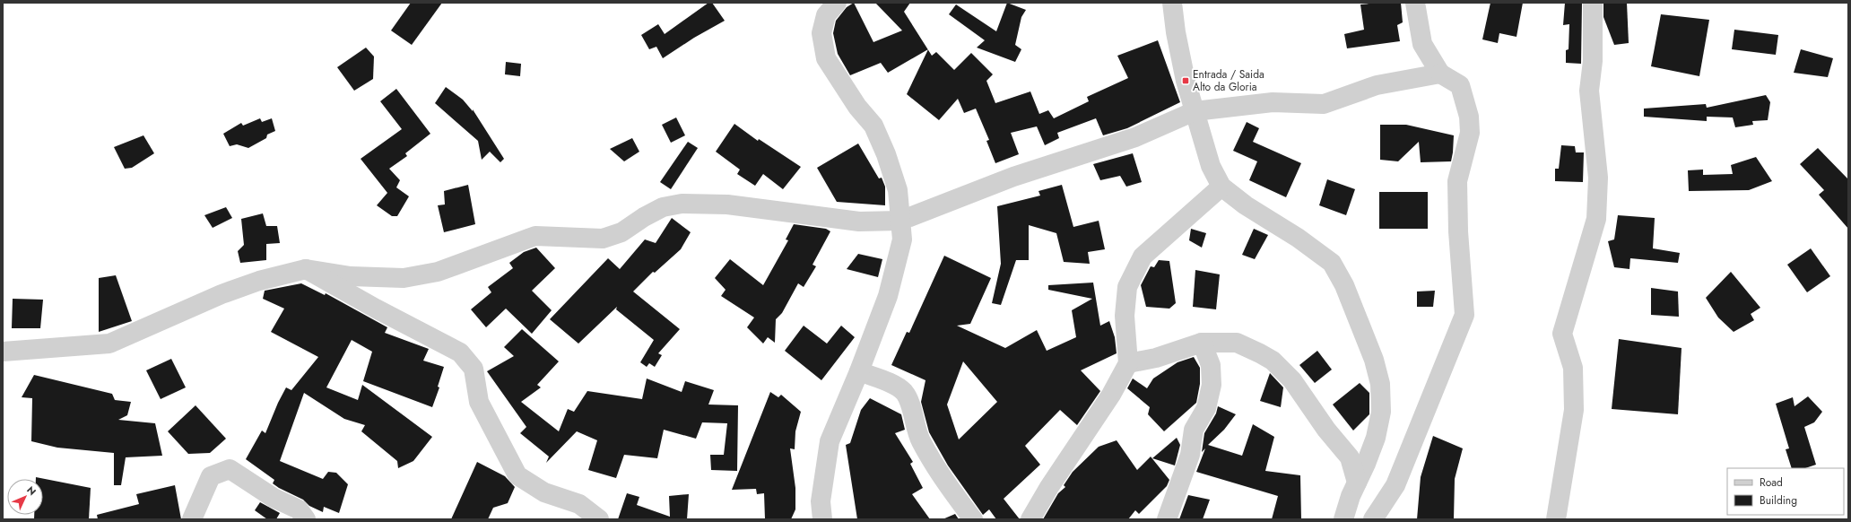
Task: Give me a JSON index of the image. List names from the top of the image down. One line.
{"places":{"transit":["Entrada / Saida Alto da Gloria"]},"legend":["Road","Building"],"north":"top right"}
